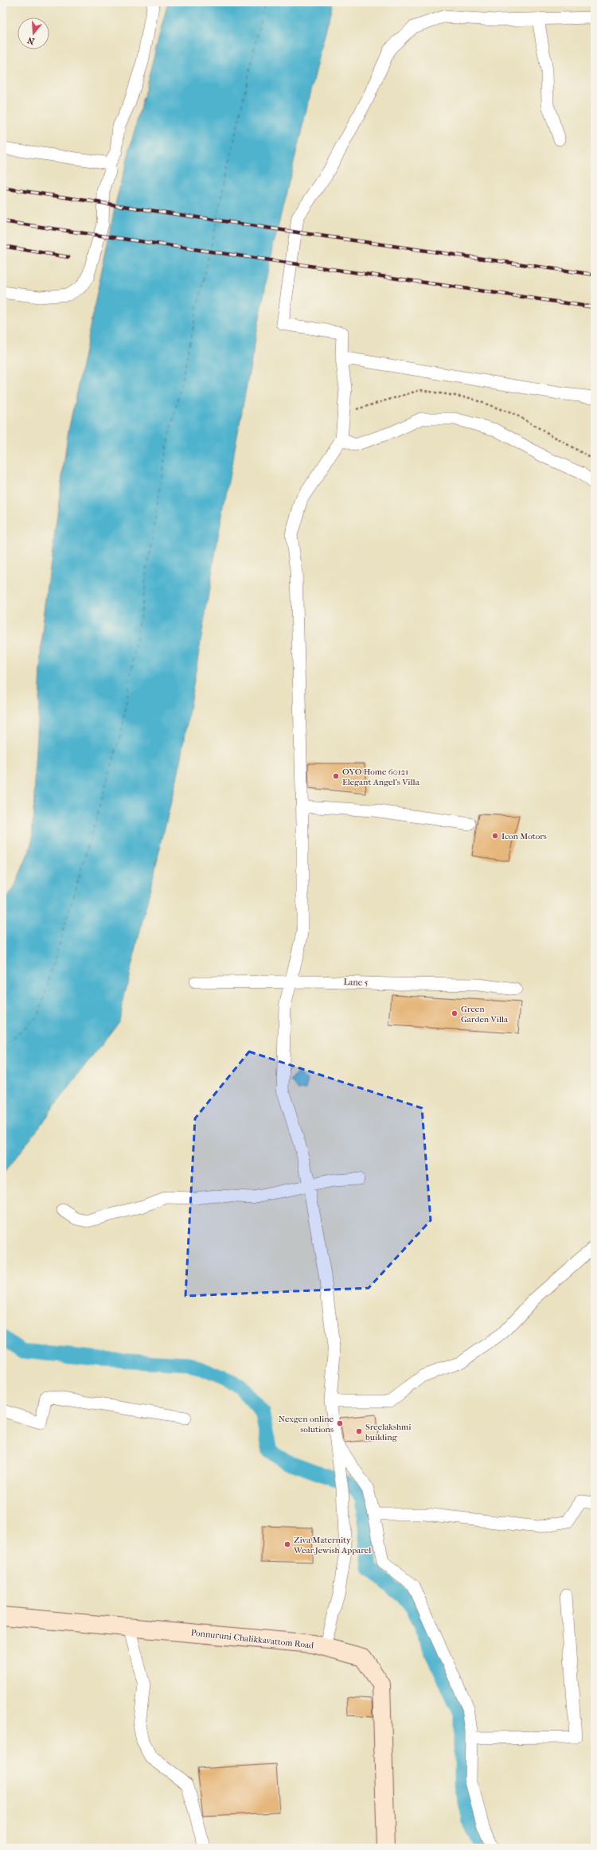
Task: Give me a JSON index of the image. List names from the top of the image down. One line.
{"streets":{"street":["Lane 5","Ponnuruni-Chalikkavattom Road"]},"places":["OYO Home 60121 Elegant Angel's Villa","Icon Motors","Green Garden Villa","Nexgen online solutions","Sreelakshmi building","Ziva Maternity Wear.Jewish Apparel"],"north":"bottom"}
